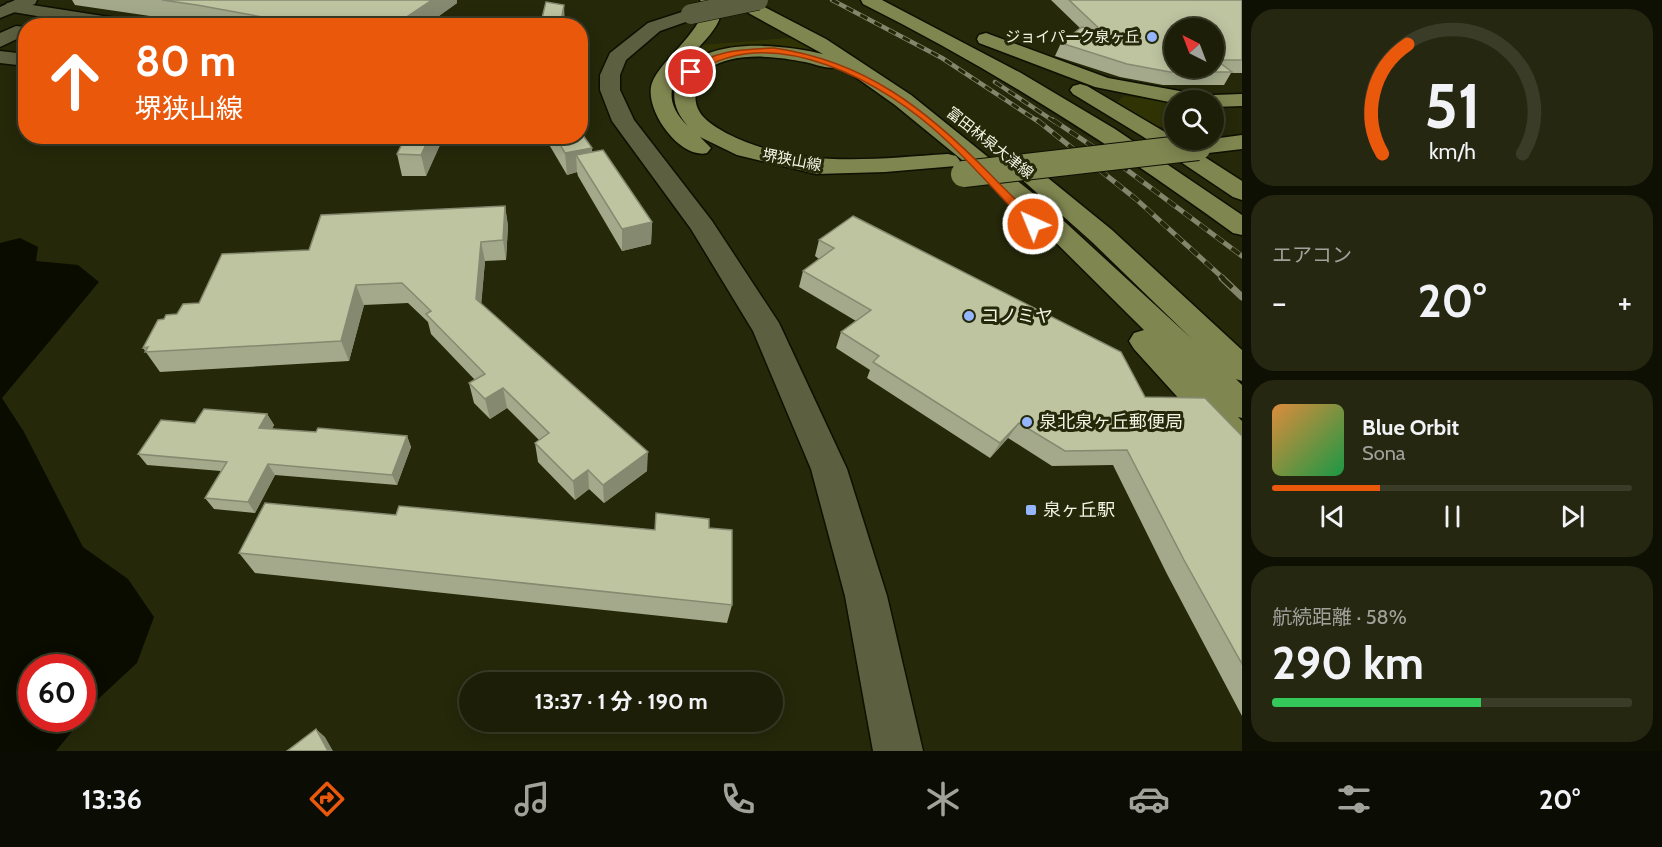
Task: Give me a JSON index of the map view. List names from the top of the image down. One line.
{"streets":{"main road":["富田林泉大津線","堺狭山線"]},"places":{"other":["ジョイパーク泉ヶ丘","コノミヤ","泉北泉ヶ丘郵便局"],"transit":["泉ヶ丘駅"]},"north":"top left","page":{"turn":["80 m","堺狭山線"],"tile":["エアコン",["航続距離 · 58%","290 km"]],"heat":["−","20°","+"],"song":["Blue Orbit","Sona"],"limit":"60","trip":"13:37 · 1 分 · 190 m","tabs":["13:36","20°"],"gauge":["51","km/h"]}}
